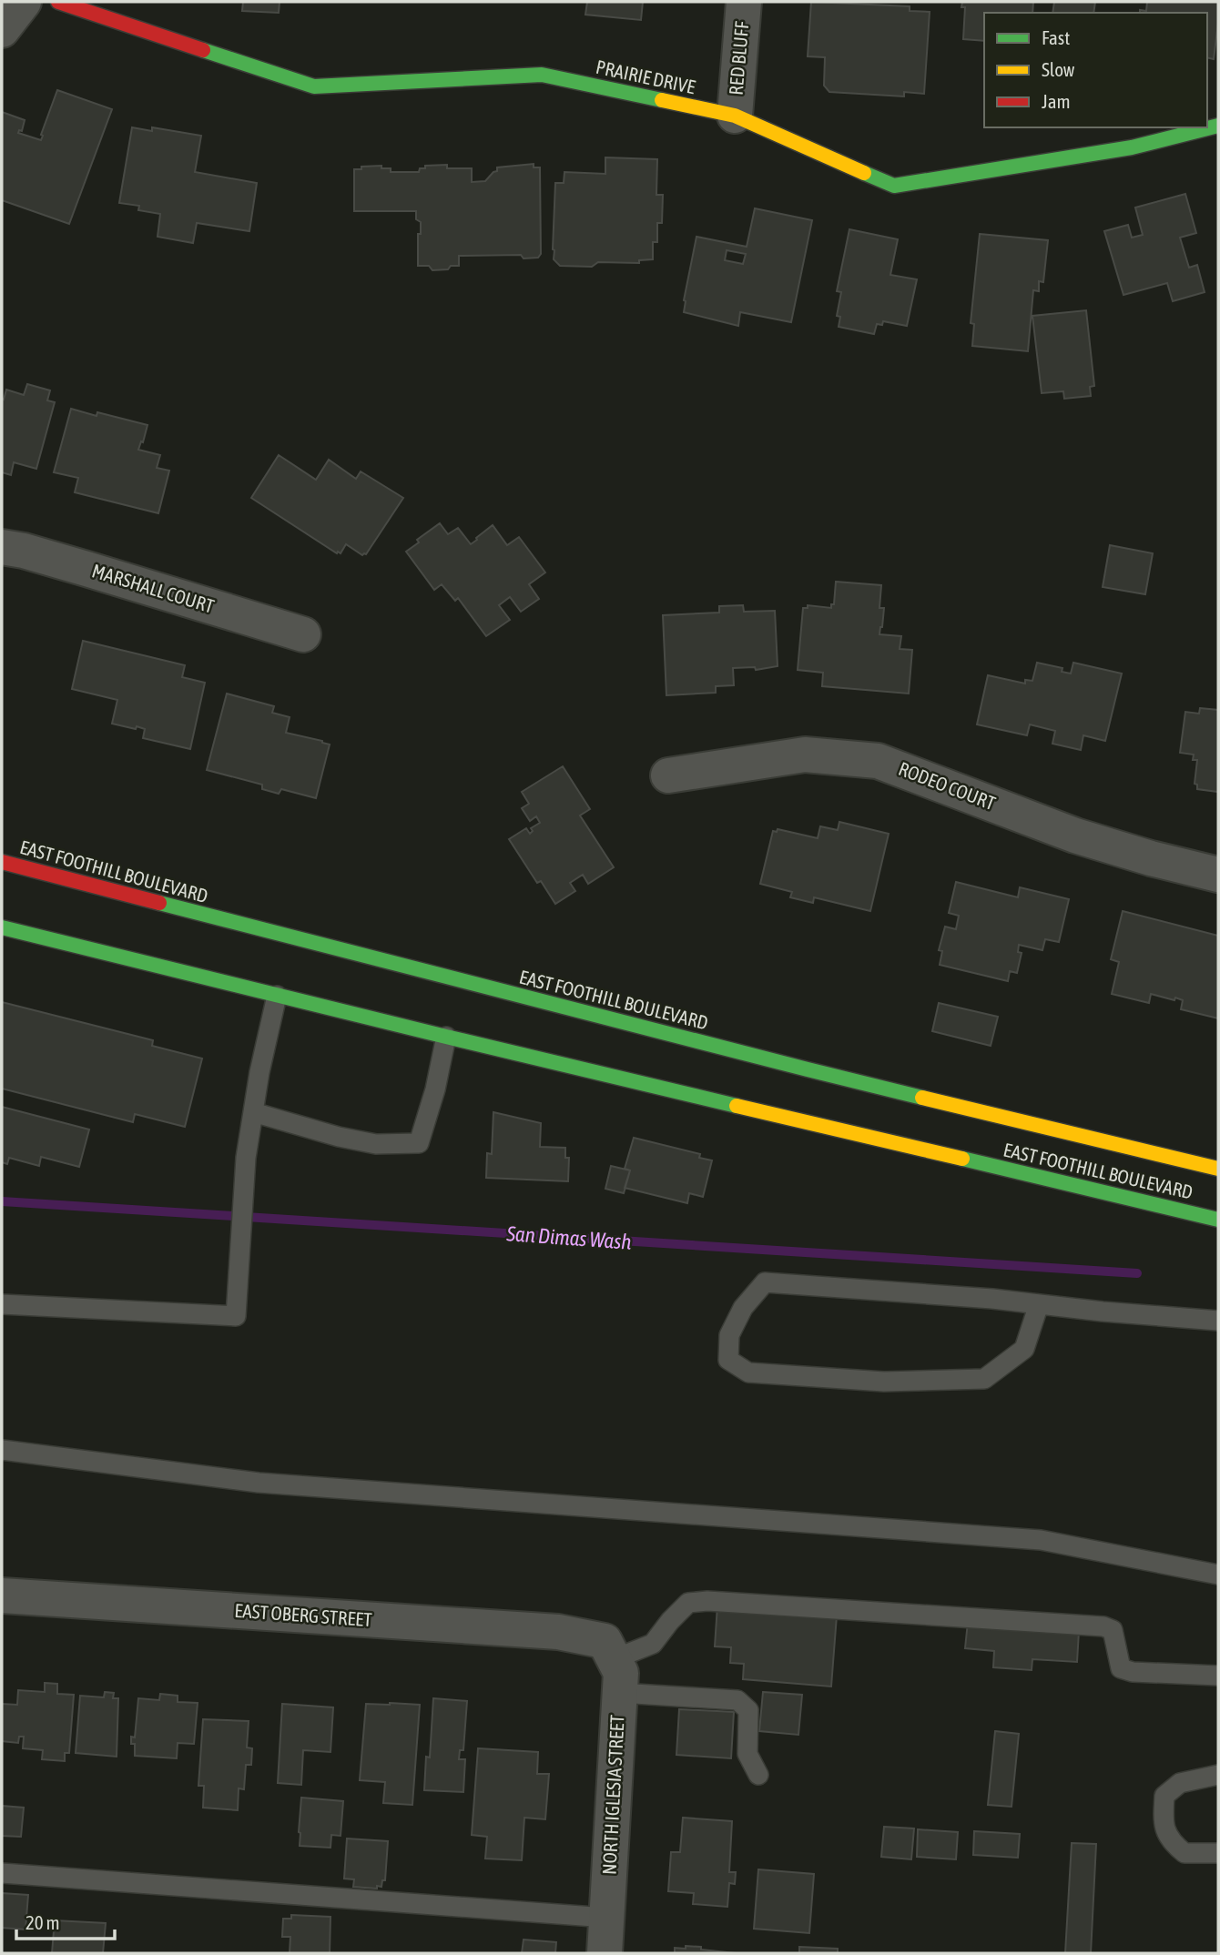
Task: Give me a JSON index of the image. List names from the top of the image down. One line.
{"streets":{"main road":["PRAIRIE DRIVE","EAST FOOTHILL BOULEVARD"],"street":["RED BLUFF","MARSHALL COURT","RODEO COURT","EAST OBERG STREET","NORTH IGLESIA STREET"]},"crossings":[["RED BLUFF","PRAIRIE DRIVE"],["EAST OBERG STREET","NORTH IGLESIA STREET"]],"water":["San Dimas Wash"],"legend":["Fast","Slow","Jam"],"scale_bar":"20 m"}
